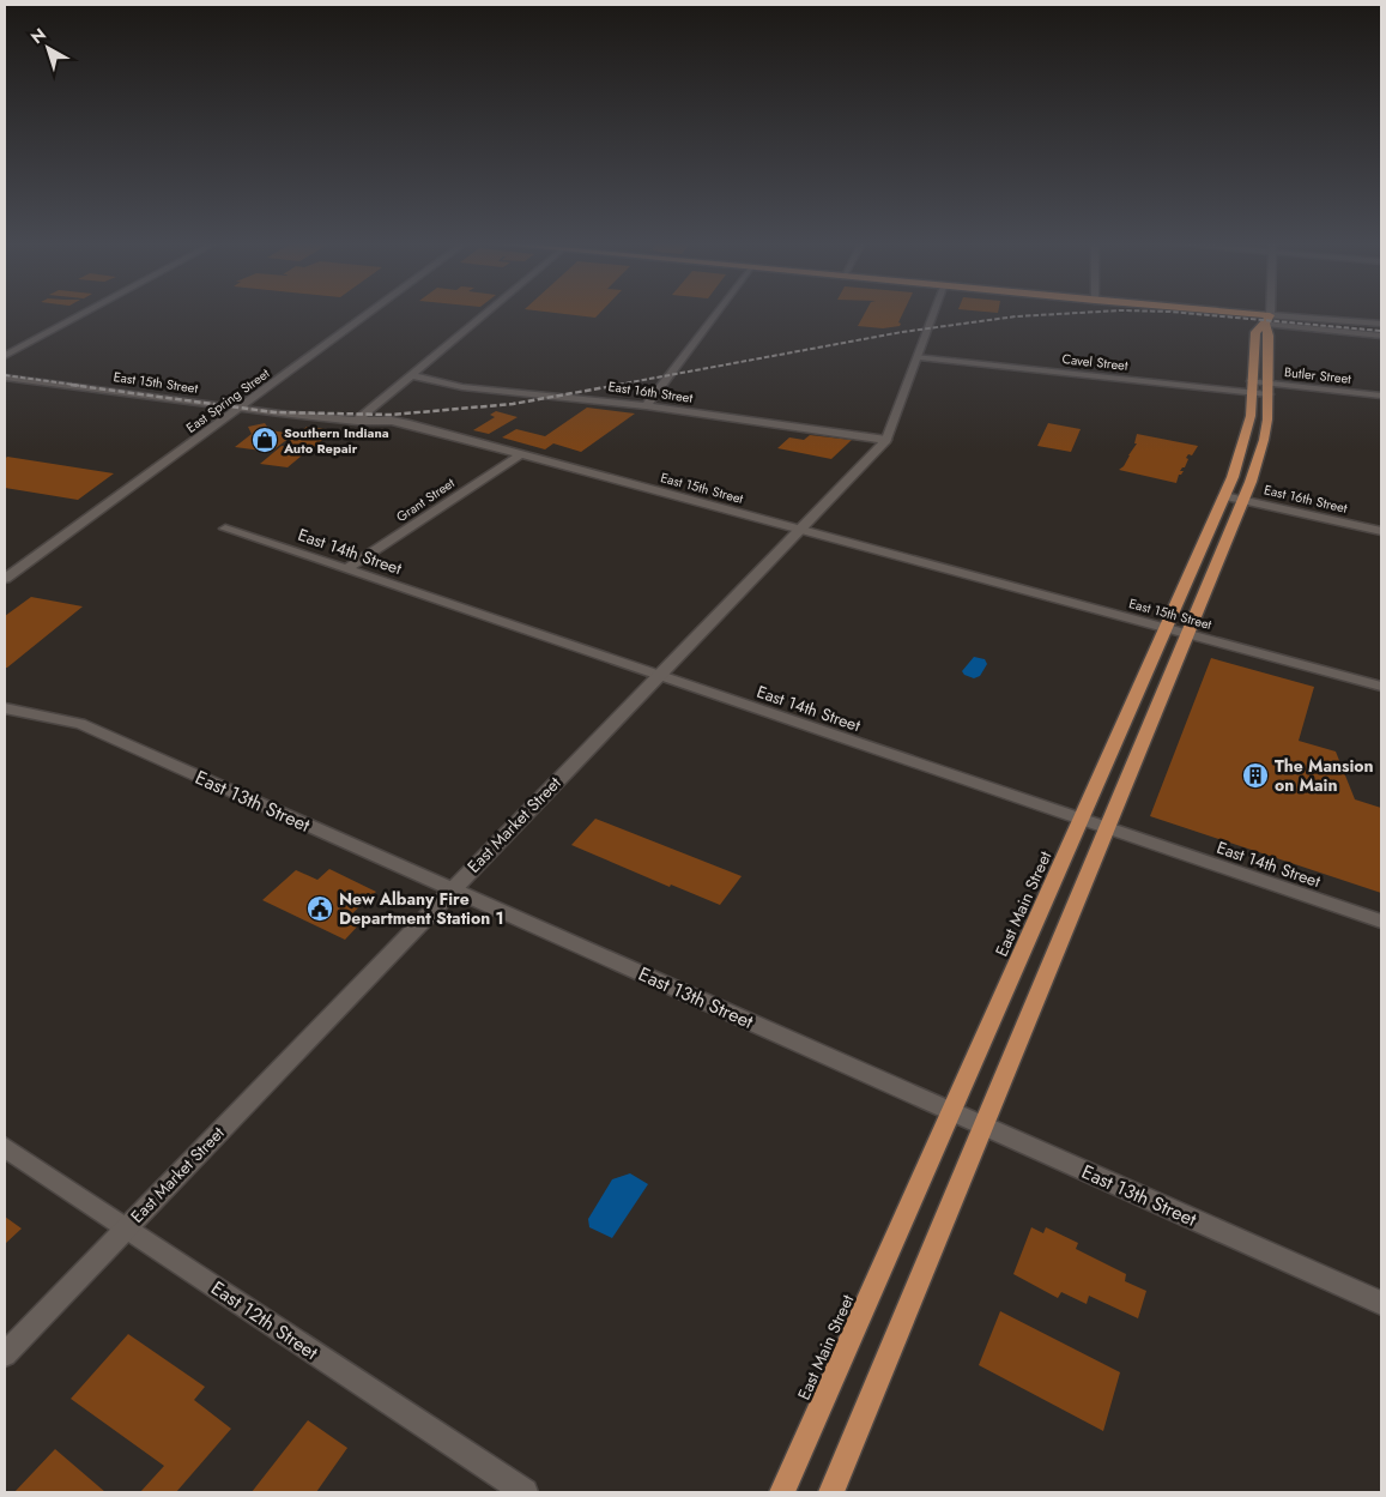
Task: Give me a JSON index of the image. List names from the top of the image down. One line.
{"streets":{"main road":["East Main Street"],"street":["Cavel Street","Butler Street","East 15th Street","East 16th Street","East Spring Street","Grant Street","East 14th Street","East 13th Street","East Market Street","East 12th Street"]},"crossings":[["Cavel Street","Butler Street"],["Cavel Street","East Market Street"],["Cavel Street","East Main Street"],["Butler Street","East Main Street"],["East 15th Street","East Spring Street"],["East 15th Street","Grant Street"],["East 15th Street","East Market Street"],["East 15th Street","East Main Street"],["East 16th Street","East Market Street"],["East 16th Street","East Main Street"],["Grant Street","East 14th Street"],["East 14th Street","East Market Street"],["East 14th Street","East Main Street"],["East 13th Street","East Market Street"],["East 13th Street","East Main Street"],["East Market Street","East 12th Street"]],"places":{"shop":["Southern Indiana Auto Repair"],"building":["The Mansion on Main"],"public building":["New Albany Fire Department Station 1"]},"north":"top left"}
